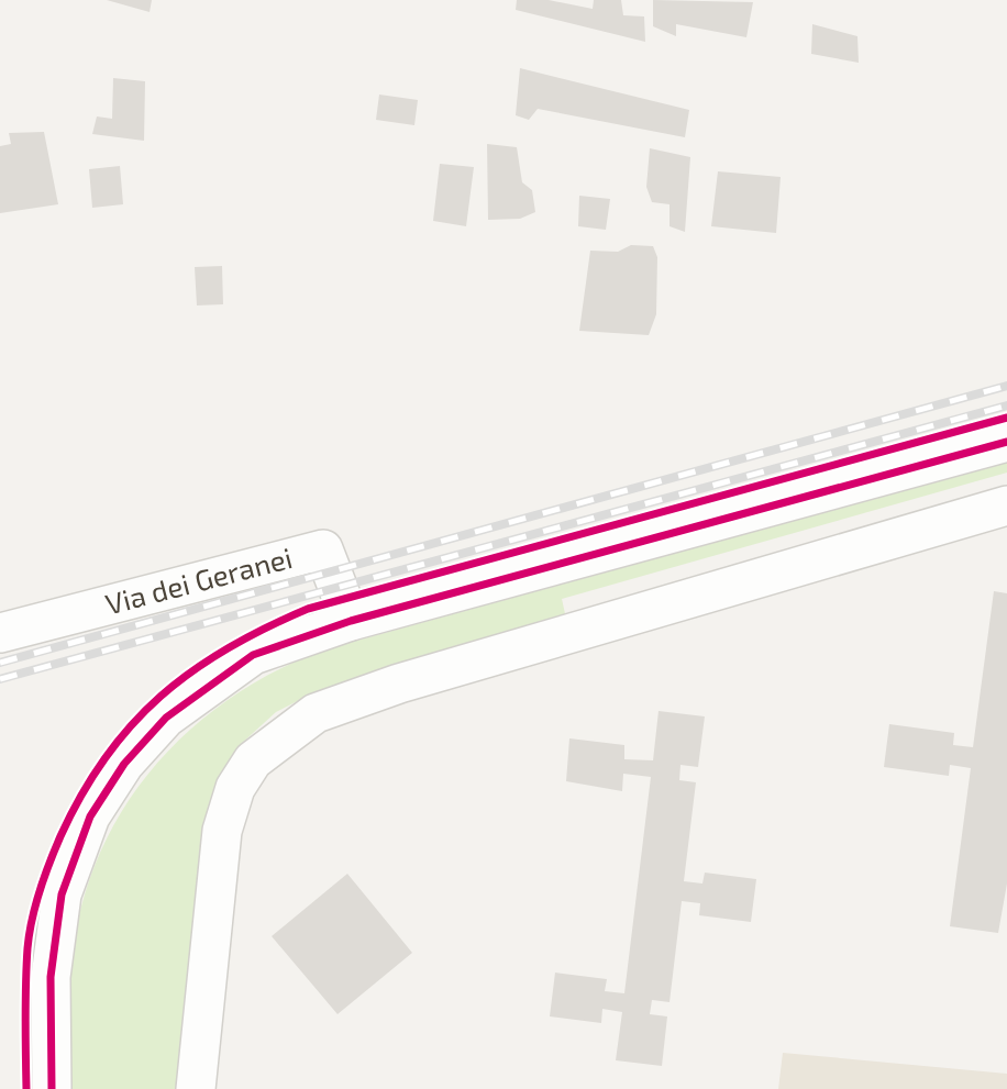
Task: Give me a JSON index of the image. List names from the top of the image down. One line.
{"streets":{"street":["Via dei Geranei"]}}
